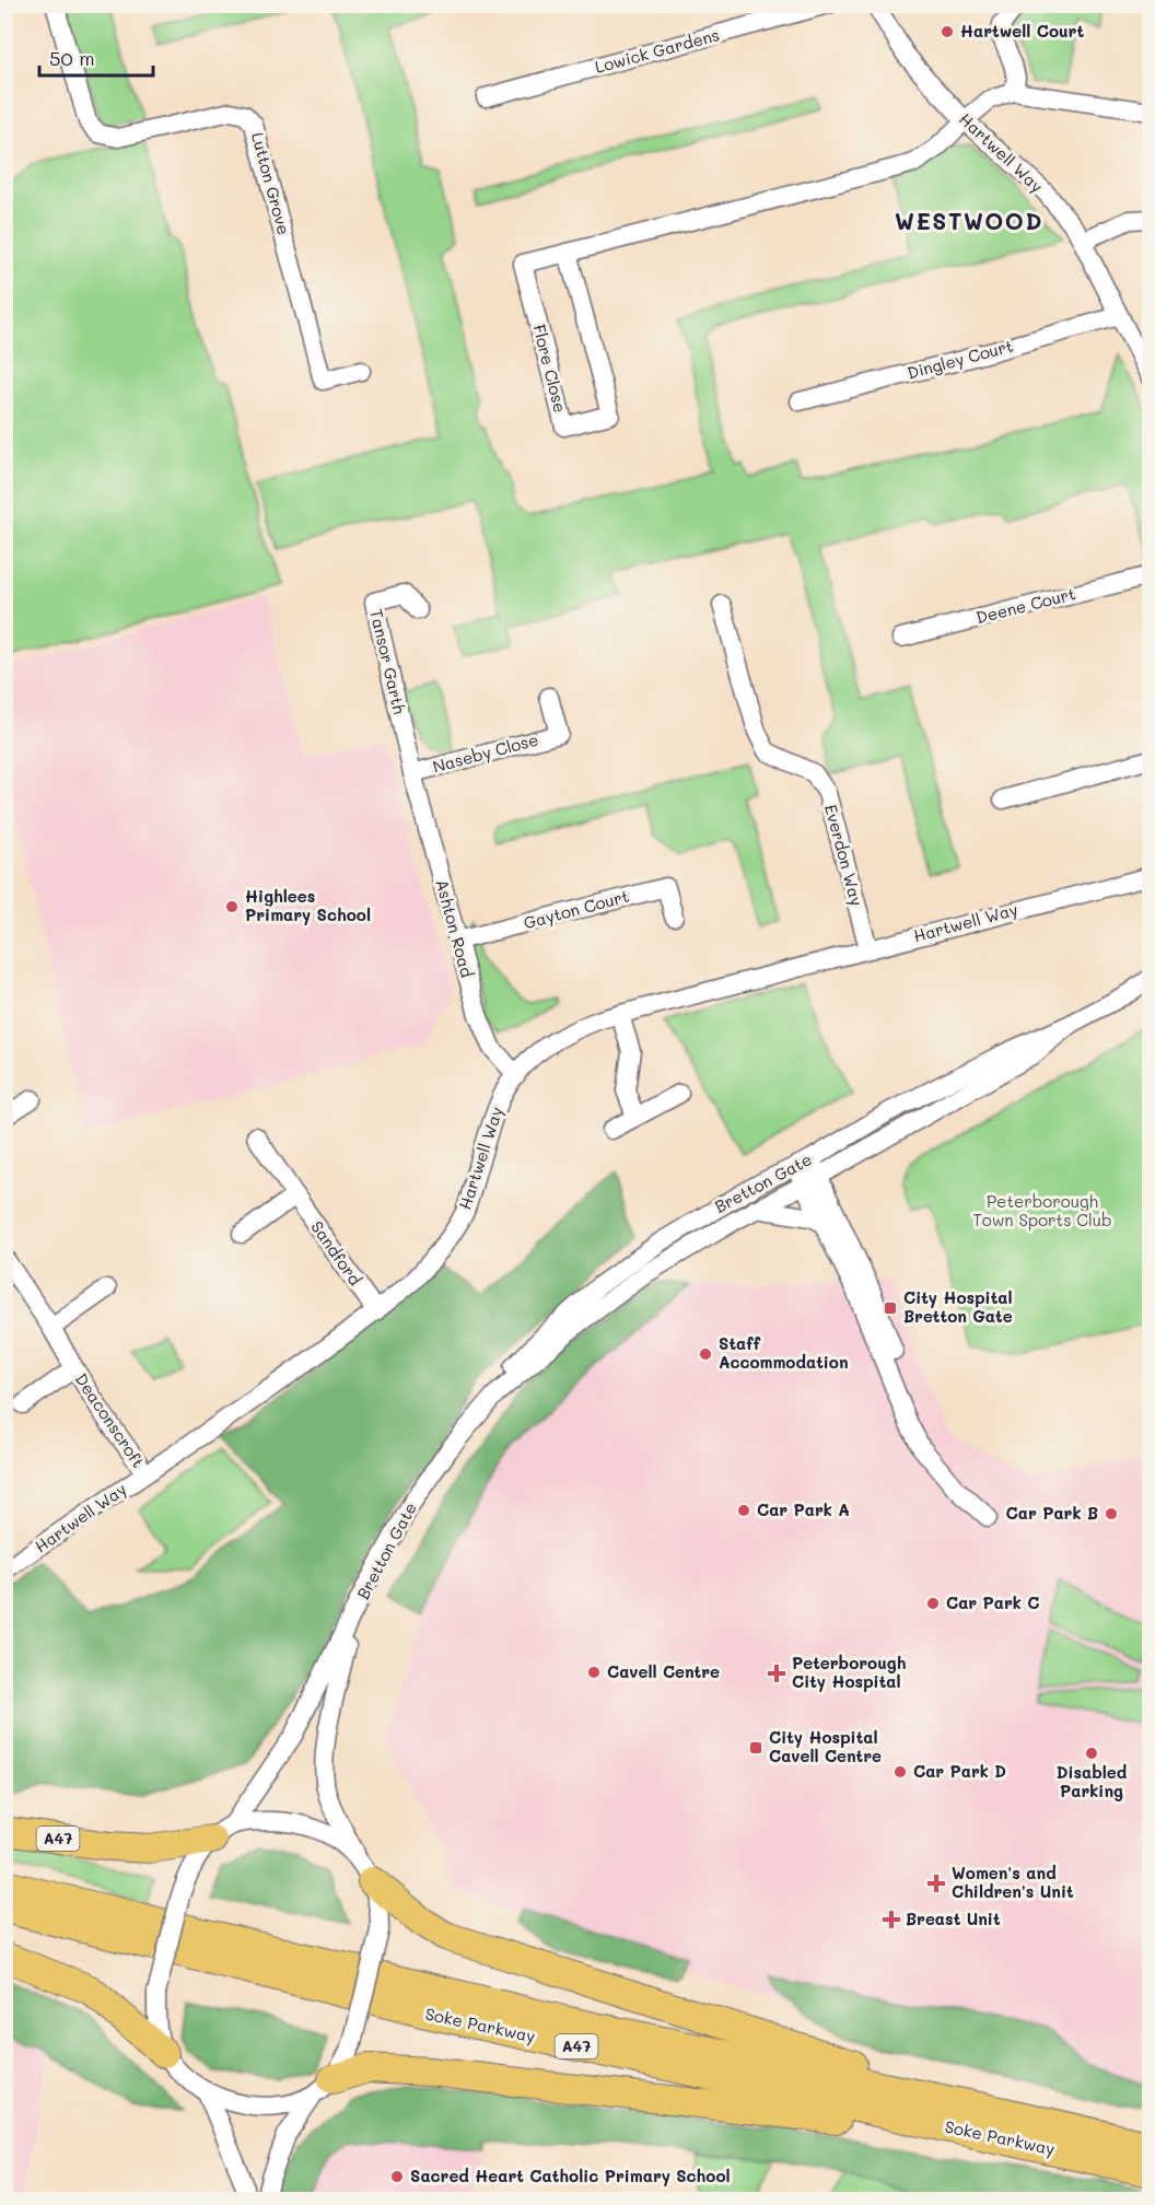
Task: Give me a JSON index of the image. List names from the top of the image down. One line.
{"streets":{"highway":["A47","Soke Parkway"],"street":["Lowick Gardens","Hartwell Way","Lutton Grove","Dingley Court","Flore Close","Deene Court","Tansor Garth","Naseby Close","Everdon Way","Gayton Court","Ashton Road","Bretton Gate","Sandford","Deaconscroft"]},"crossings":[["Hartwell Way","Dingley Court"],["Hartwell Way","Flore Close"],["Hartwell Way","Everdon Way"],["Hartwell Way","Ashton Road"],["Hartwell Way","Sandford"],["Hartwell Way","Deaconscroft"],["Tansor Garth","Naseby Close"],["Tansor Garth","Ashton Road"],["Naseby Close","Ashton Road"],["Gayton Court","Ashton Road"],["Bretton Gate","A47"],["A47","Soke Parkway"]],"districts":["WESTWOOD"],"parks":["Peterborough Town Sports Club"],"places":{"other":["Hartwell Court","Highlees Primary School","Staff Accommodation","Car Park A","Car Park B","Car Park C","Cavell Centre","Disabled Parking","Car Park D","Sacred Heart Catholic Primary School"],"transit":["City Hospital Bretton Gate","City Hospital Cavell Centre"],"health":["Peterborough City Hospital","Women's and Children's Unit","Breast Unit"]},"scale_bar":"50 m"}
